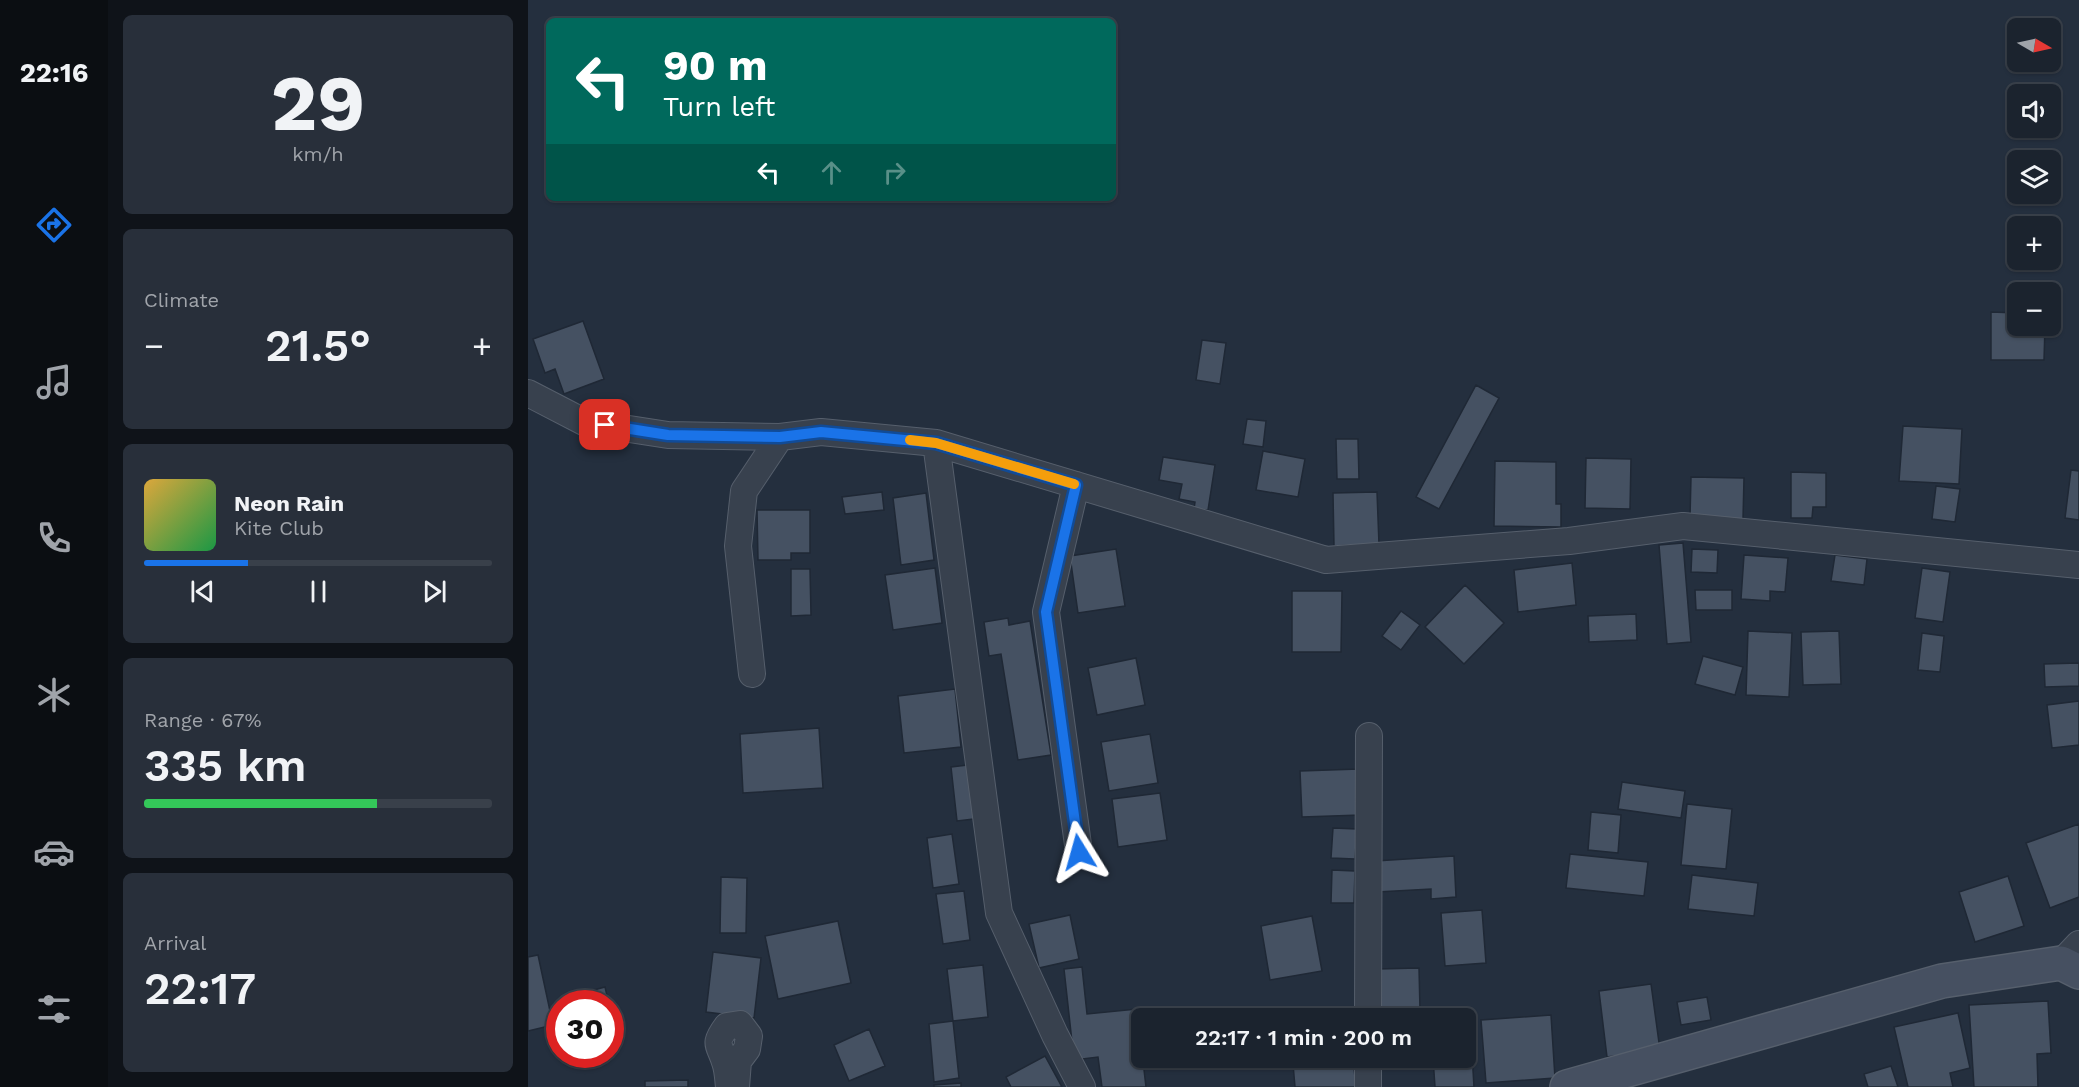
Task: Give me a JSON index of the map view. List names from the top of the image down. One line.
{"north":"right","page":{"tabs":"22:16","tile":[["29","km/h"],"Climate",["Range · 67%","335 km"],["Arrival","22:17"]],"map_buttons":["+","−"],"turn":["90 m","Turn left"],"heat":["−","21.5°","+"],"song":["Neon Rain","Kite Club"],"limit":"30","trip":"22:17 · 1 min · 200 m"}}
